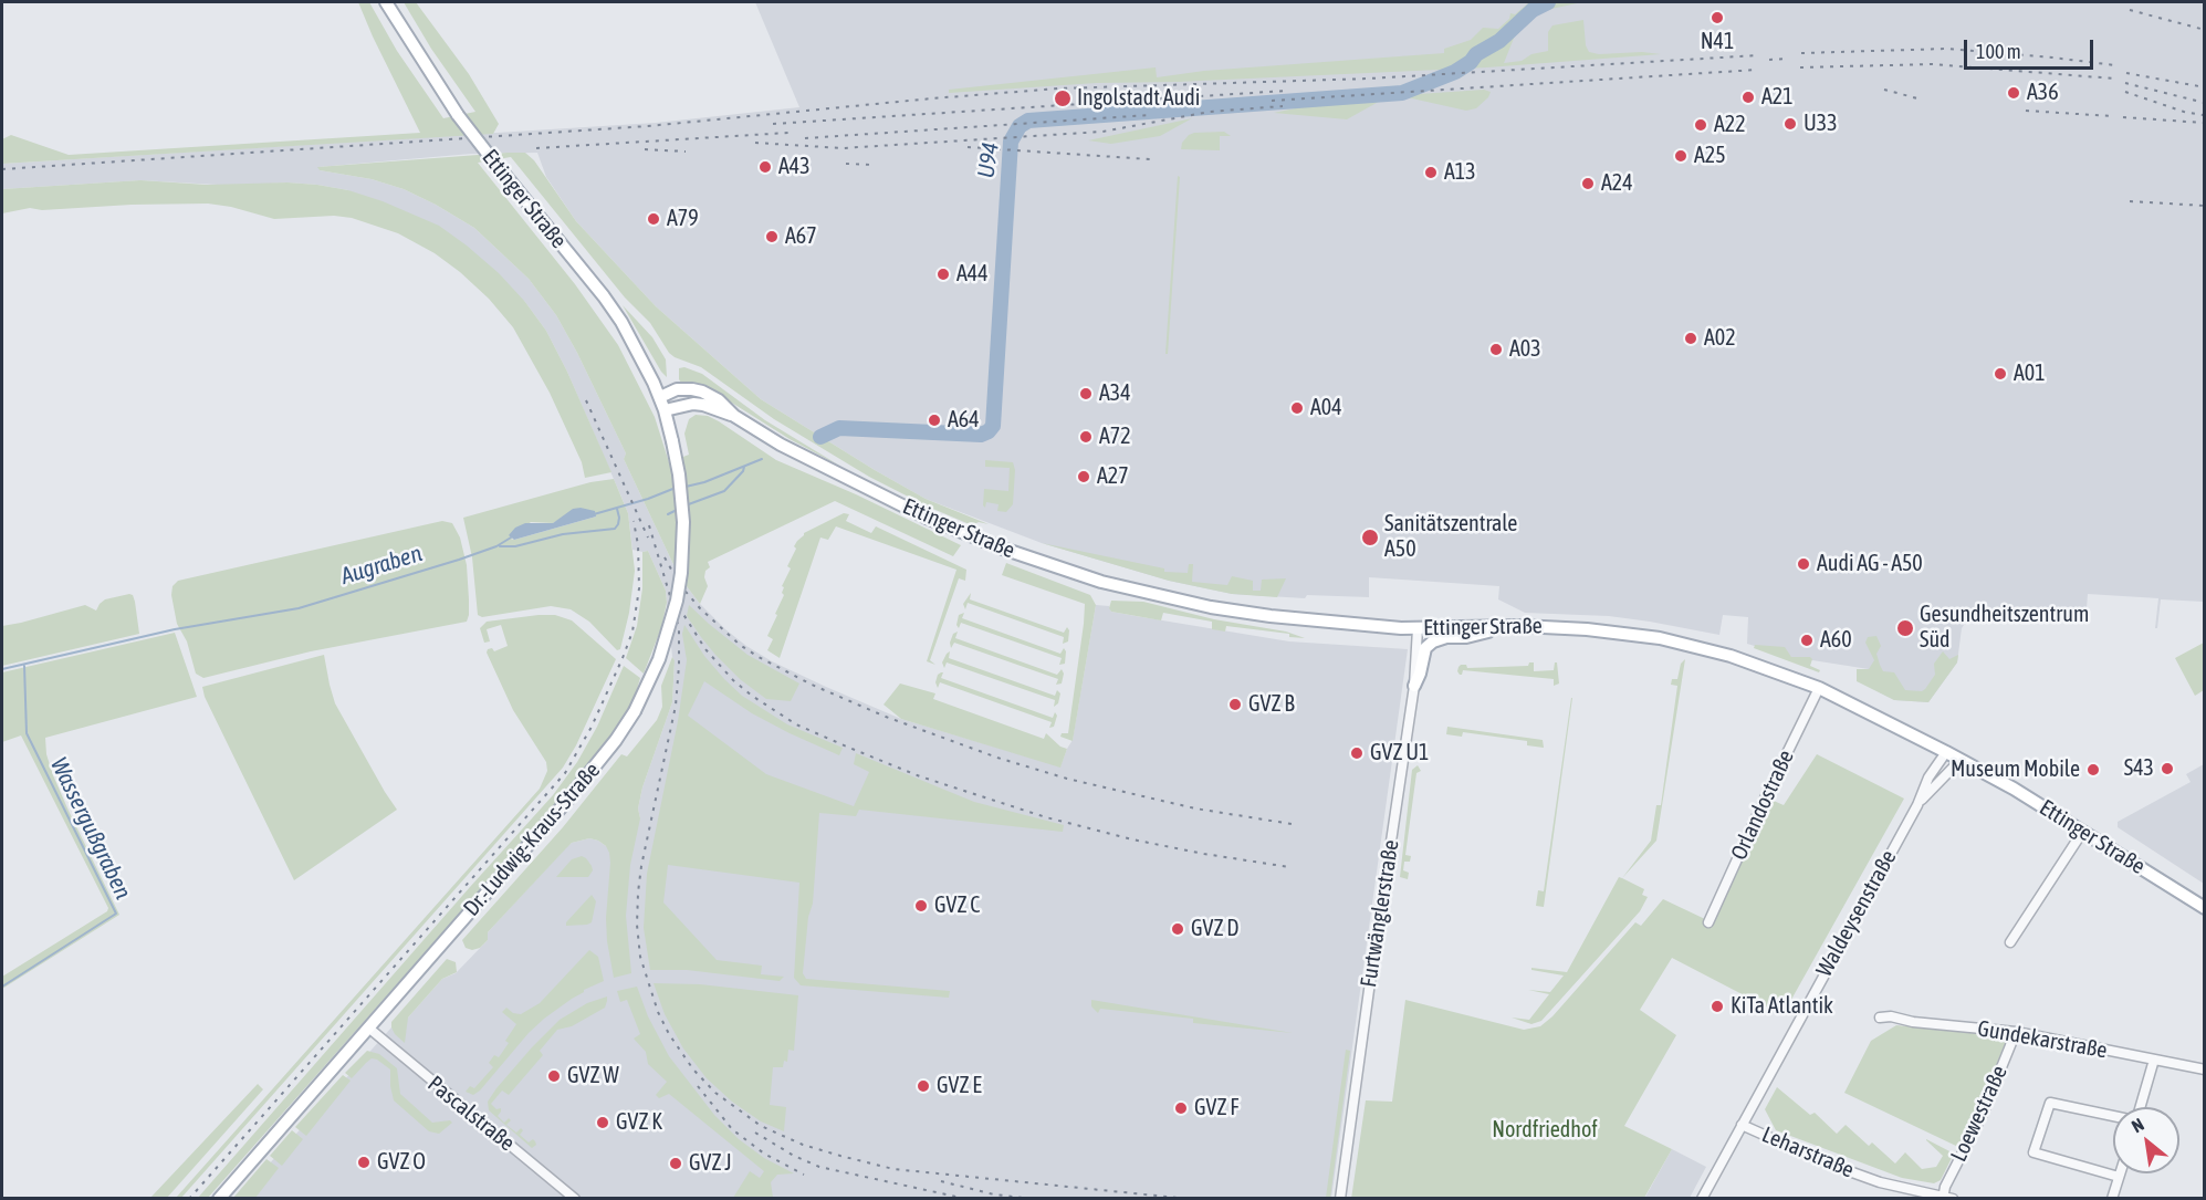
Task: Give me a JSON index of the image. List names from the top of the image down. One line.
{"streets":{"main road":["Ettinger Straße","Dr.-Ludwig-Kraus-Straße"],"street":["Orlandostraße","Furtwänglerstraße","Waldeysenstraße","Gundekarstraße","Pascalstraße","Loewestraße","Leharstraße"]},"crossings":[["Ettinger Straße","Orlandostraße"],["Ettinger Straße","Dr.-Ludwig-Kraus-Straße"],["Ettinger Straße","Furtwänglerstraße"],["Ettinger Straße","Waldeysenstraße"],["Dr.-Ludwig-Kraus-Straße","Pascalstraße"],["Waldeysenstraße","Leharstraße"],["Gundekarstraße","Loewestraße"],["Loewestraße","Leharstraße"]],"water":["U94","Augraben","Wassergußgraben"],"parks":["Nordfriedhof"],"places":["N41","A36","A21","Ingolstadt Audi","U33","A22","A25","A43","A13","A24","A79","A67","A44","A02","A03","A01","A34","A04","A64","A72","A27","Sanitätszentrale A50","Audi AG - A50","Gesundheitszentrum Süd","A60","GVZ B","GVZ U1","S43","Museum Mobile","GVZ C","GVZ D","KiTa Atlantik","GVZ W","GVZ E","GVZ F","GVZ K","GVZ O","GVZ J"],"scale_bar":"100 m","north":"top left"}
